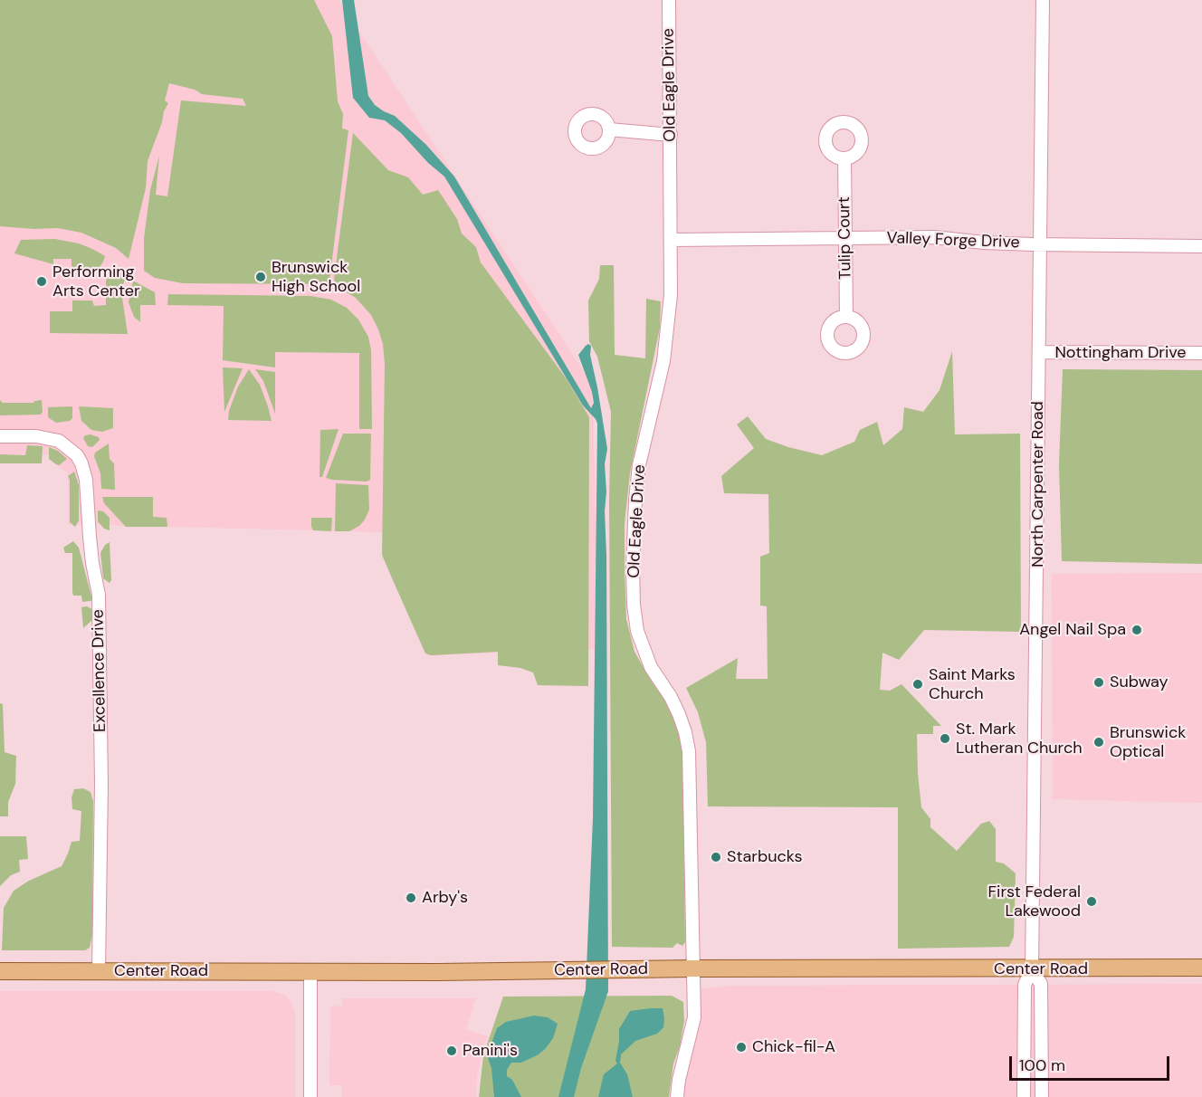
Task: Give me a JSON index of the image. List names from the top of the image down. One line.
{"streets":{"main road":["Center Road"],"street":["Old Eagle Drive","Tulip Court","Valley Forge Drive","Nottingham Drive","North Carpenter Road","Excellence Drive"]},"crossings":[["Old Eagle Drive","Valley Forge Drive"],["Old Eagle Drive","Center Road"],["Tulip Court","Valley Forge Drive"],["Valley Forge Drive","North Carpenter Road"],["Nottingham Drive","North Carpenter Road"],["North Carpenter Road","Center Road"],["Excellence Drive","Center Road"]],"places":["Brunswick High School","Performing Arts Center","Angel Nail Spa","Subway","Saint Marks Church","St. Mark Lutheran Church","Brunswick Optical","Starbucks","Arby's","First Federal Lakewood","Chick-fil-A","Panini's"],"scale_bar":"100 m"}
